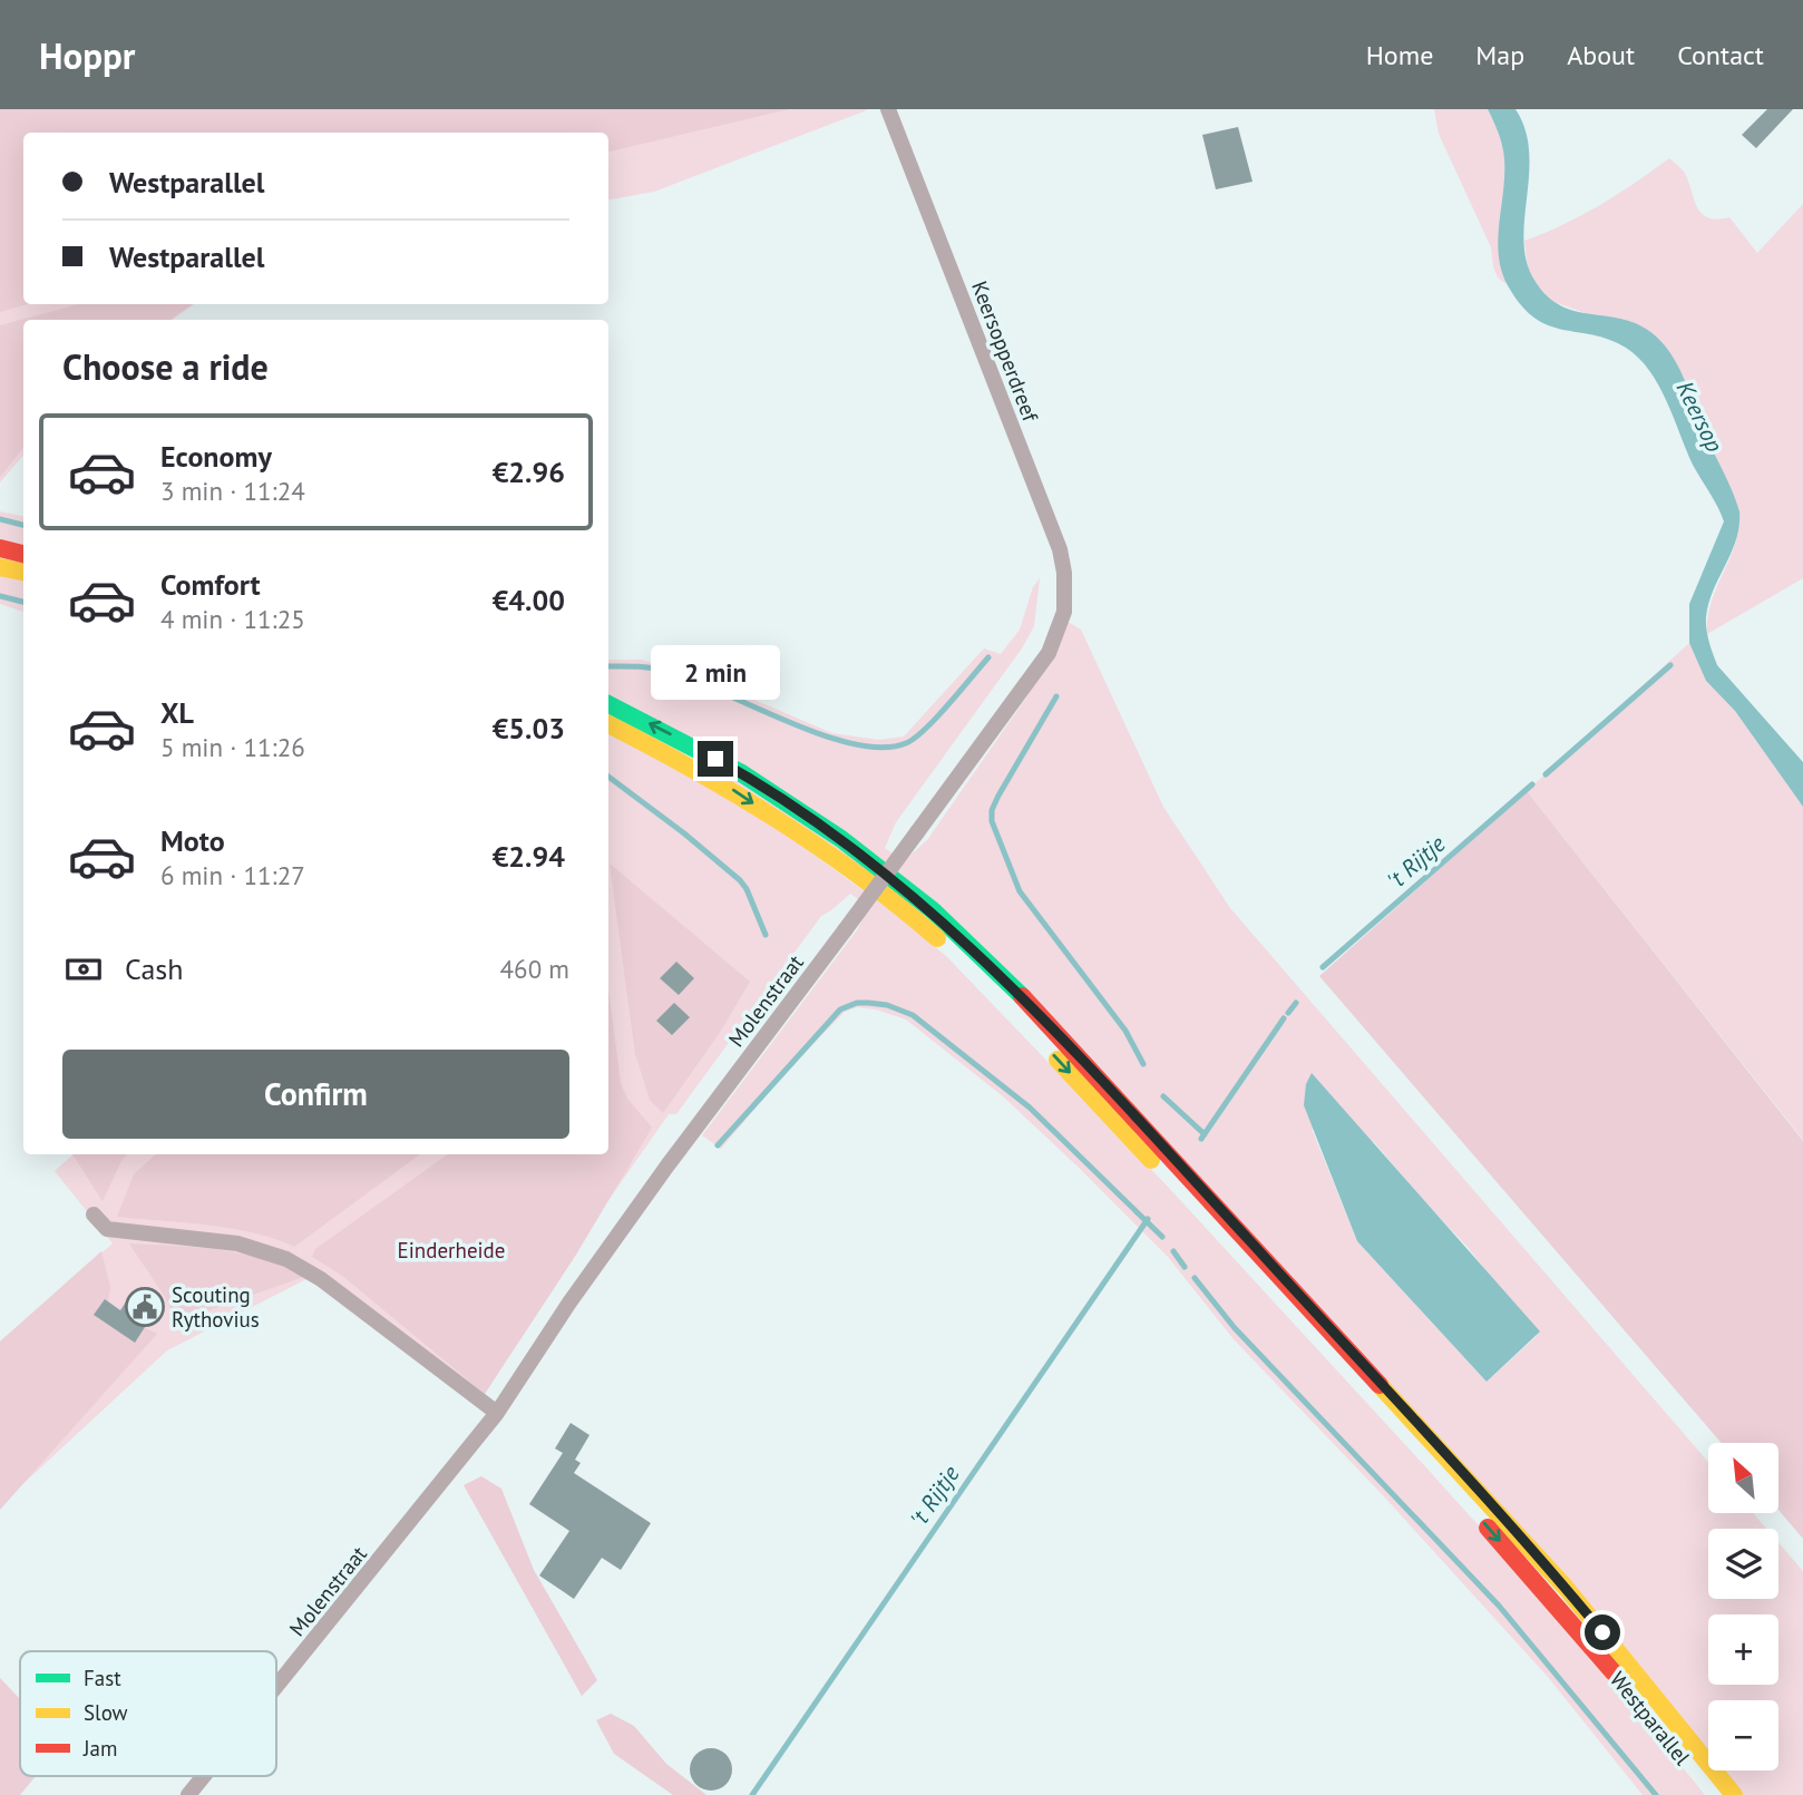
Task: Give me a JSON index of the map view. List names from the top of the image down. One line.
{"streets":{"main road":["Westparallel"],"street":["Keersopperdreef","Molenstraat"]},"crossings":[["Keersopperdreef","Molenstraat"]],"water":["Keersop","'t Rijtje"],"parks":["Einderheide"],"places":{"public building":["Scouting Rythovius"]},"legend":["Fast","Slow","Jam"],"north":"top left","page":{"header":"Hoppr","nav":["Home","Map","About","Contact"],"banner":["Westparallel","Westparallel"],"heading":"Choose a ride","list":[{"name":"Economy","note":"3 min · 11:24","value":"€2.96"},{"name":"Comfort","note":"4 min · 11:25","value":"€4.00"},{"name":"XL","note":"5 min · 11:26","value":"€5.03"},{"name":"Moto","note":"6 min · 11:27","value":"€2.94"}],"bubble":"2 min","pay":["Cash","460 m"],"buttons":"Confirm","map_buttons":["+","−"]}}
